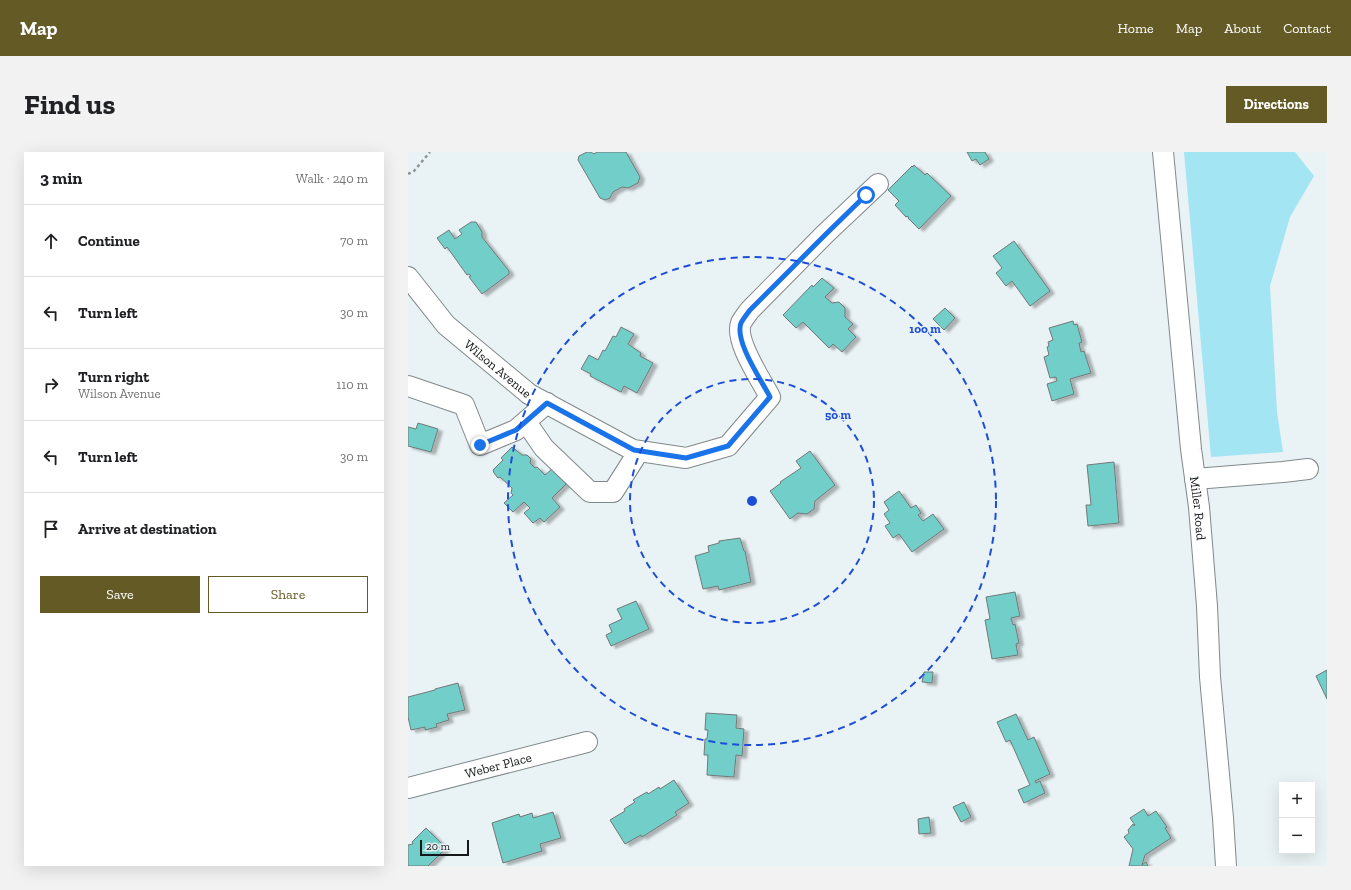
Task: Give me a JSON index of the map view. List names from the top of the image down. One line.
{"streets":{"street":["Wilson Avenue","Miller Road","Weber Place"]},"scale_bar":"20 m","page":{"header":"Map","nav":["Home","Map","About","Contact"],"buttons":["Directions",["Save","Share"]],"title":"Find us","heading":["3 min","Walk · 240 m"],"list":[["Continue","70 m"],["Turn left","30 m"],["Turn right","Wilson Avenue","110 m"],["Turn left","30 m"],"Arrive at destination"],"map_buttons":["+","−"],"scale":"20 m"},"rings":["100 m","50 m"]}
